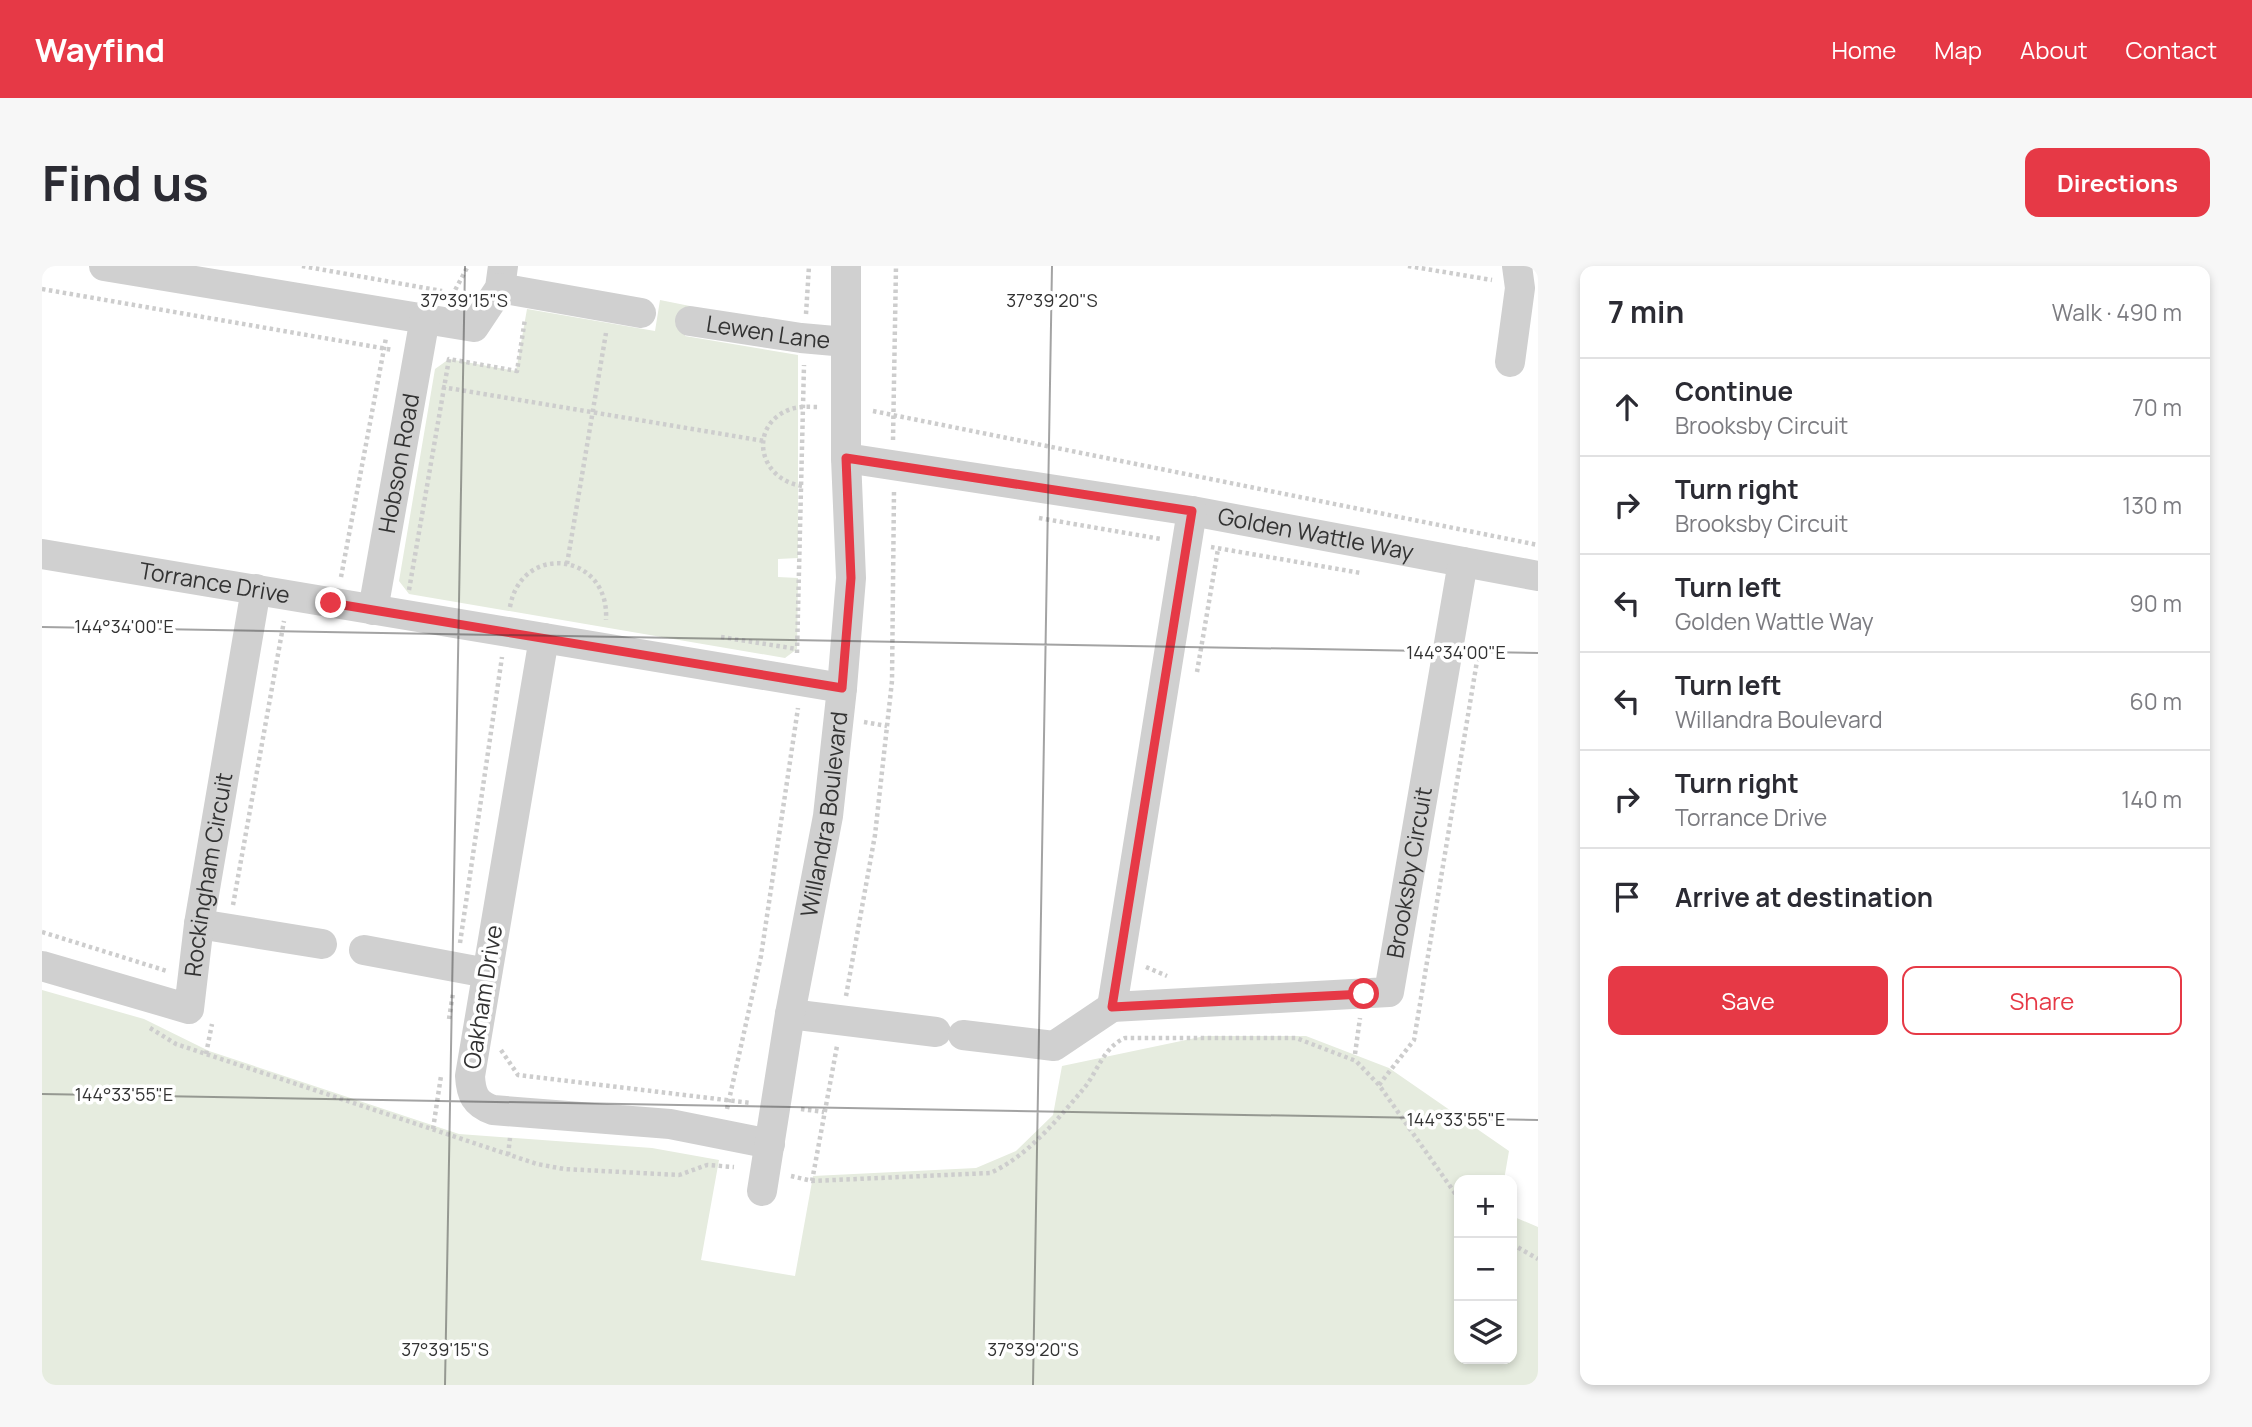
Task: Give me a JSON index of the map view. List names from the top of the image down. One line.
{"streets":{"street":["Lewen Lane","Hobson Road","Golden Wattle Way","Torrance Drive","Willandra Boulevard","Brooksby Circuit","Rockingham Circuit","Oakham Drive"]},"crossings":[["Lewen Lane","Willandra Boulevard"],["Hobson Road","Torrance Drive"],["Golden Wattle Way","Willandra Boulevard"],["Golden Wattle Way","Brooksby Circuit"],["Torrance Drive","Willandra Boulevard"],["Torrance Drive","Rockingham Circuit"],["Torrance Drive","Oakham Drive"],["Willandra Boulevard","Oakham Drive"]],"page":{"header":"Wayfind","nav":["Home","Map","About","Contact"],"buttons":["Directions",["Save","Share"]],"title":"Find us","heading":["7 min","Walk · 490 m"],"list":[["Continue","Brooksby Circuit","70 m"],["Turn right","Brooksby Circuit","130 m"],["Turn left","Golden Wattle Way","90 m"],["Turn left","Willandra Boulevard","60 m"],["Turn right","Torrance Drive","140 m"],"Arrive at destination"],"map_buttons":["+","−"]},"coordinates":["37°39'15\"S","37°39'20\"S","144°34'00\"E","144°33'55\"E"]}
